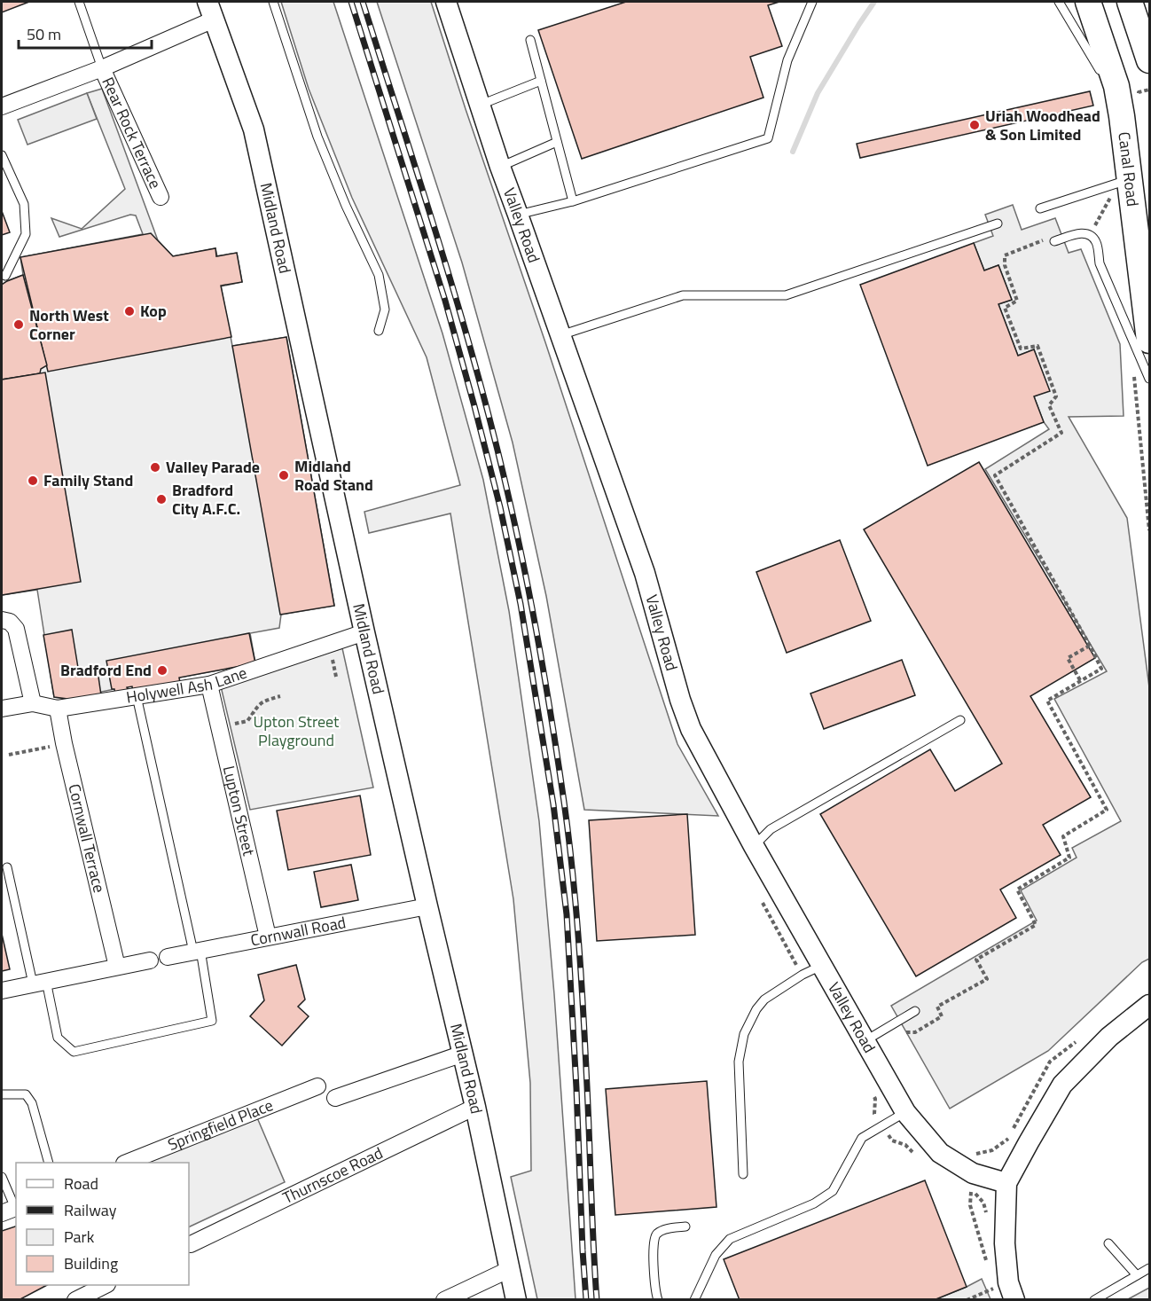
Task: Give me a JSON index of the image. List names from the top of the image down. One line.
{"streets":{"main road":["Canal Road"],"street":["Rear Rock Terrace","Valley Road","Midland Road","Holywell Ash Lane","Lupton Street","Cornwall Terrace","Cornwall Road","Springfield Place","Thurnscoe Road"]},"crossings":[["Midland Road","Holywell Ash Lane"],["Midland Road","Cornwall Road"],["Midland Road","Thurnscoe Road"],["Holywell Ash Lane","Lupton Street"],["Holywell Ash Lane","Cornwall Terrace"],["Lupton Street","Cornwall Road"]],"parks":["Upton Street Playground"],"places":["Uriah Woodhead & Son Limited","Kop","North West Corner","Valley Parade","Midland Road Stand","Family Stand","Bradford City A.F.C.","Bradford End"],"legend":["Road","Railway","Park","Building"],"scale_bar":"50 m"}
